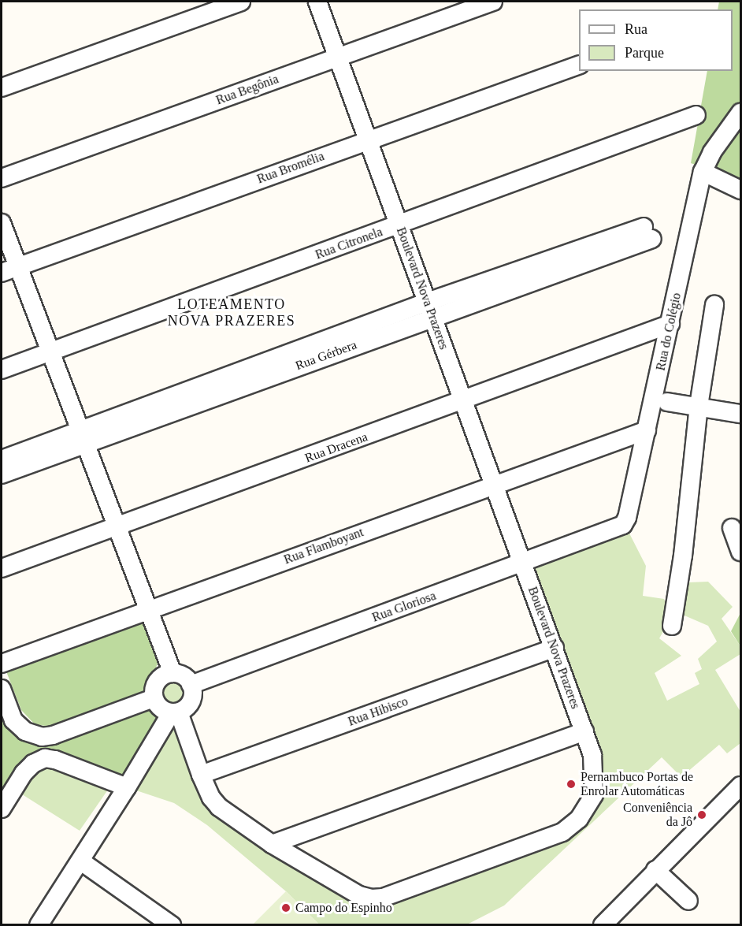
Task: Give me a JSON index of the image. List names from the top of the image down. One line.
{"streets":{"street":["Rua Begônia","Rua Bromélia","Rua Citronela","Boulevard Nova Prazeres","Rua do Colégio","Rua Gérbera","Rua Dracena","Rua Flamboyant","Rua Gloriosa","Rua Hibisco"]},"crossings":[["Rua Begônia","Boulevard Nova Prazeres"],["Rua Bromélia","Boulevard Nova Prazeres"],["Rua Citronela","Boulevard Nova Prazeres"],["Boulevard Nova Prazeres","Rua Gérbera"],["Boulevard Nova Prazeres","Rua Dracena"],["Boulevard Nova Prazeres","Rua Flamboyant"],["Boulevard Nova Prazeres","Rua Gloriosa"],["Boulevard Nova Prazeres","Rua Hibisco"],["Rua do Colégio","Rua Dracena"],["Rua do Colégio","Rua Flamboyant"],["Rua do Colégio","Rua Gloriosa"]],"districts":["LOTEAMENTO NOVA PRAZERES"],"places":["Pernambuco Portas de Enrolar Automáticas","Conveniência da Jô","Campo do Espinho"],"legend":["Rua","Parque"]}
